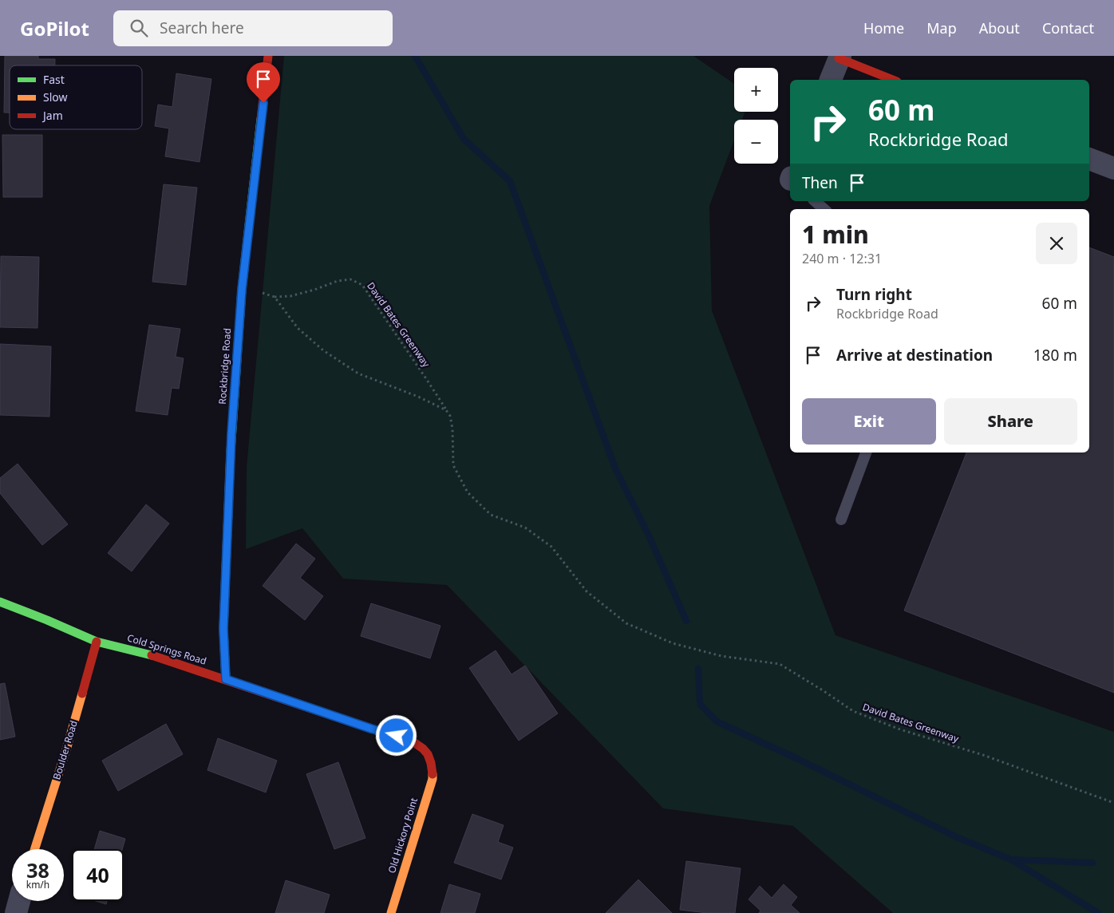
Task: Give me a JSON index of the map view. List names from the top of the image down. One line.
{"streets":{"street":["Rockbridge Road","Cold Springs Road","Boulder Road","Old Hickory Point"],"path":["David Bates Greenway"]},"crossings":[["David Bates Greenway","Rockbridge Road"],["Rockbridge Road","Cold Springs Road"],["Cold Springs Road","Boulder Road"],["Cold Springs Road","Old Hickory Point"]],"legend":["Fast","Slow","Jam"],"page":{"header":"GoPilot","search":"Search here","nav":["Home","Map","About","Contact"],"map_buttons":["+","−"],"turn":["60 m","Rockbridge Road"],"then":"Then","heading":["1 min","240 m · 12:31"],"list":[{"name":"Turn right","note":"Rockbridge Road","value":"60 m"},{"name":"Arrive at destination","value":"180 m"}],"buttons":["Exit","Share"],"speed":"38 km/h","limit":"40"}}
